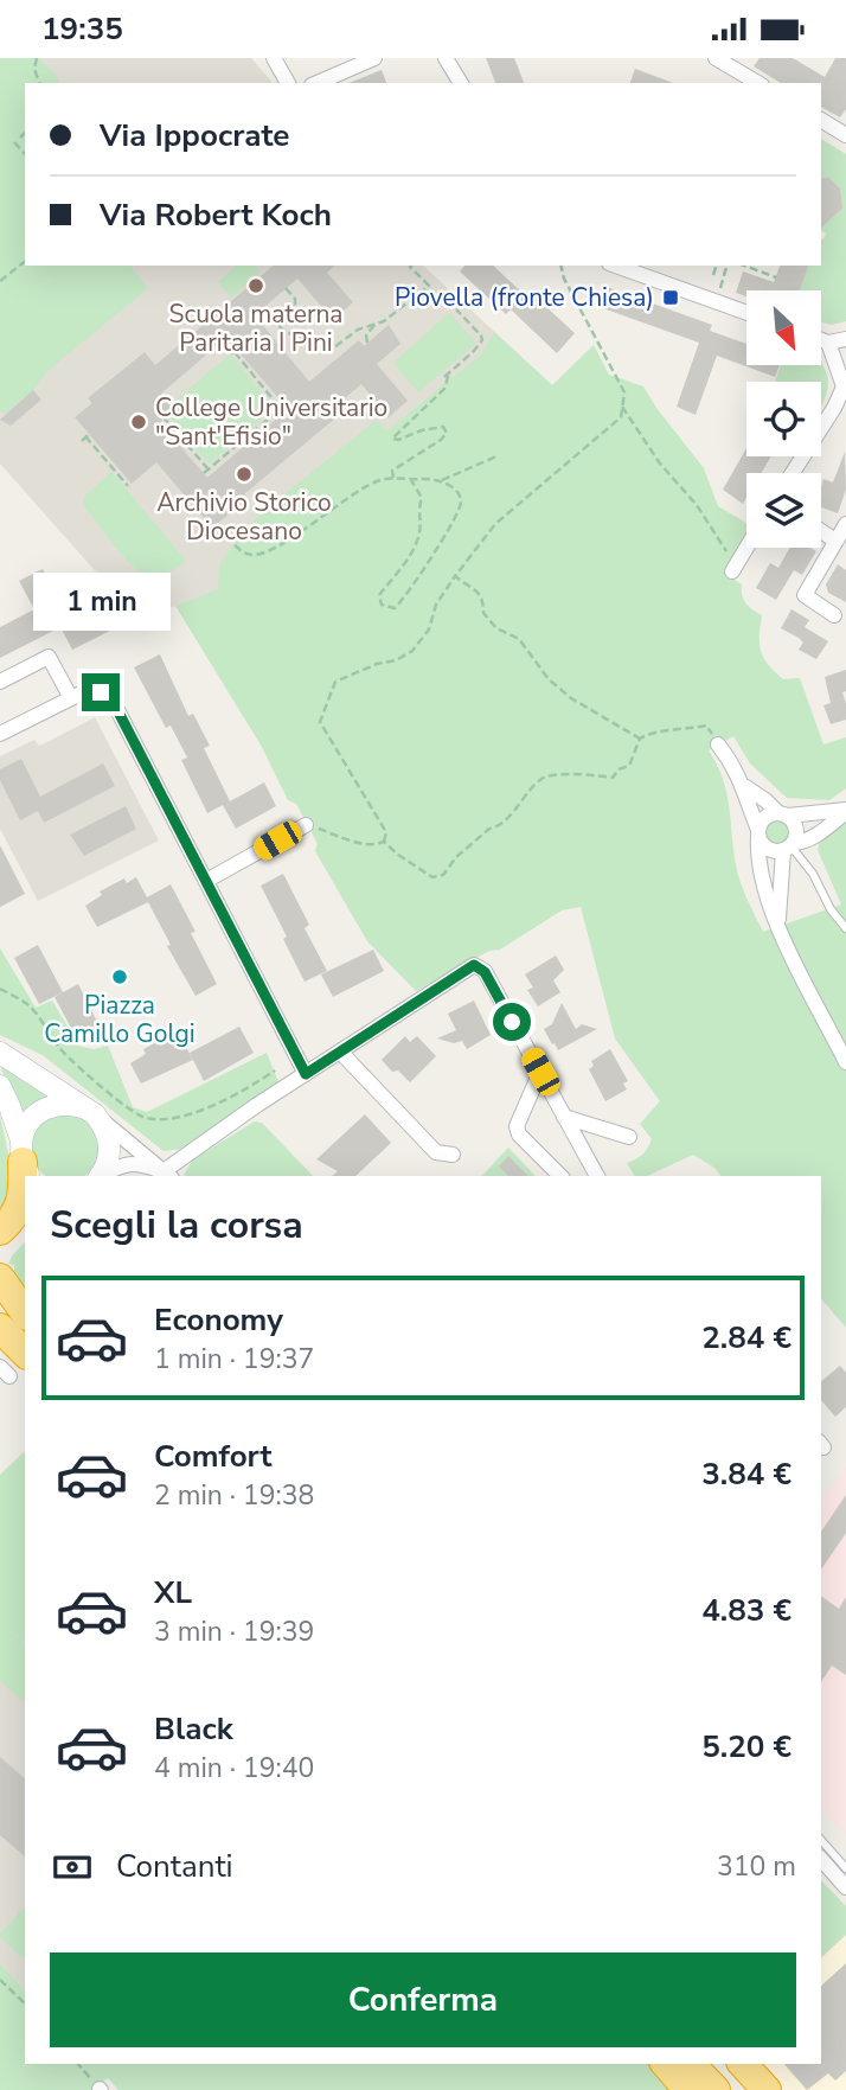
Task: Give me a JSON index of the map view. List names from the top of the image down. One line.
{"places":{"other":["Scuola materna Paritaria I Pini","College Universitario \"Sant'Efisio\"","Archivio Storico Diocesano","Piazza Camillo Golgi"],"transit":["Piovella (fronte Chiesa)"]},"north":"bottom right","page":{"status":"19:35","banner":["Via Ippocrate","Via Robert Koch"],"bubble":"1 min","heading":"Scegli la corsa","list":[{"name":"Economy","note":"1 min · 19:37","value":"2.84 €"},{"name":"Comfort","note":"2 min · 19:38","value":"3.84 €"},{"name":"XL","note":"3 min · 19:39","value":"4.83 €"},{"name":"Black","note":"4 min · 19:40","value":"5.20 €"}],"pay":["Contanti","310 m"],"buttons":"Conferma"}}
